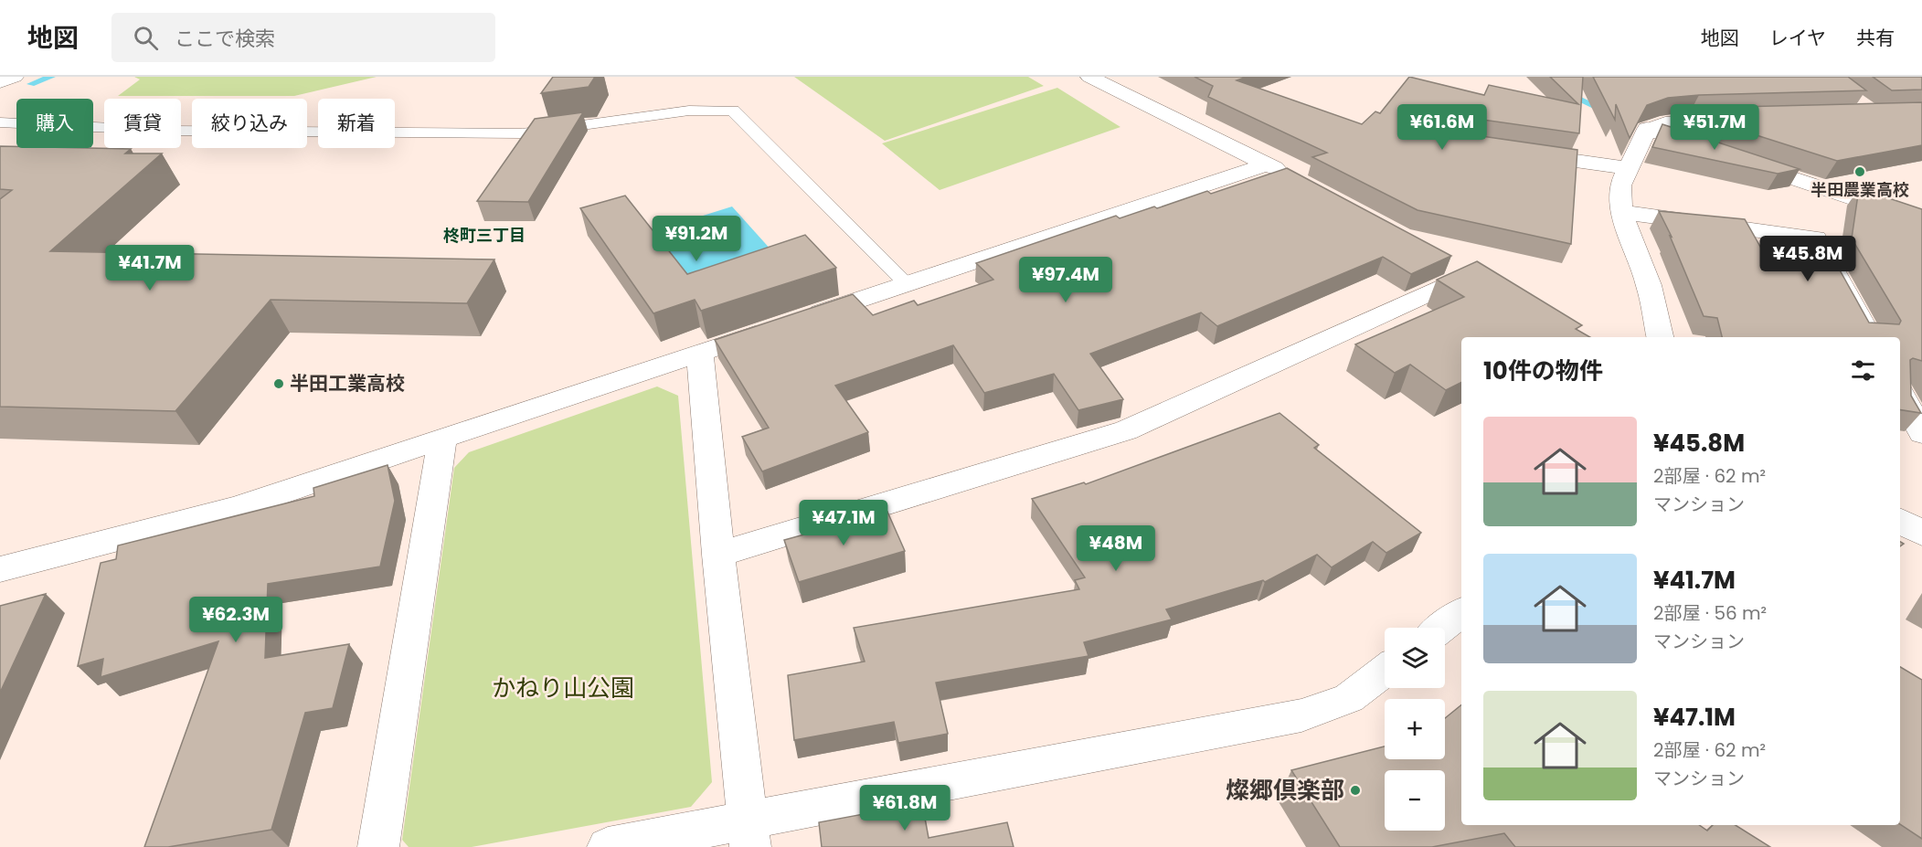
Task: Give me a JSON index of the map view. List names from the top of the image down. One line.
{"districts":["柊町三丁目"],"parks":["かねり山公園"],"places":["半田農業高校","半田工業高校","燦郷倶楽部"],"page":{"header":"地図","search":"ここで検索","nav":["地図","レイヤ","共有"],"chip":["購入","賃貸","絞り込み","新着"],"price":["¥61.6M","¥51.7M","¥91.2M","¥45.8M","¥41.7M","¥97.4M","¥47.1M","¥48M","¥62.3M","¥61.8M"],"heading":"10件の物件","list":[{"name":"¥45.8M","note":"2部屋 · 62 m² · マンション"},{"name":"¥41.7M","note":"2部屋 · 56 m² · マンション"},{"name":"¥47.1M","note":"2部屋 · 62 m² · マンション"}],"map_buttons":["+","−"]}}
